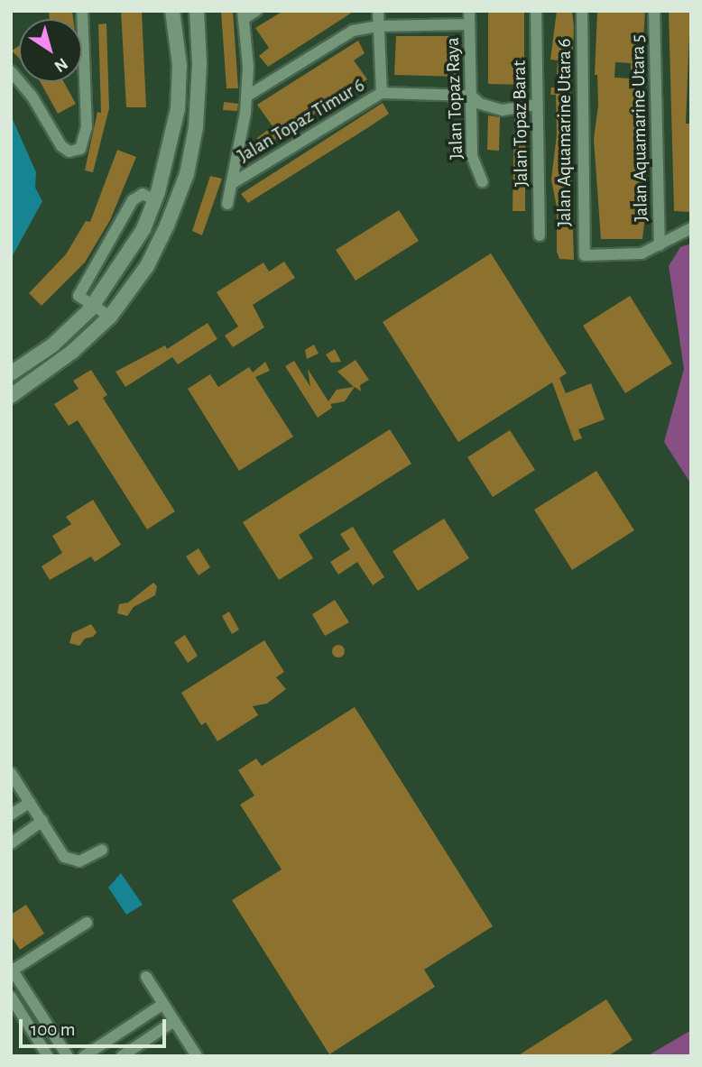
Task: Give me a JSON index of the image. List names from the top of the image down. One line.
{"streets":{"street":["Jalan Topaz Raya","Jalan Topaz Timur 6","Jalan Topaz Barat","Jalan Aquamarine Utara 5","Jalan Aquamarine Utara 6"]},"crossings":[["Jalan Topaz Raya","Jalan Topaz Timur 6"],["Jalan Topaz Timur 6","Jalan Topaz Barat"],["Jalan Aquamarine Utara 5","Jalan Aquamarine Utara 6"]],"scale_bar":"100 m","north":"bottom right"}
